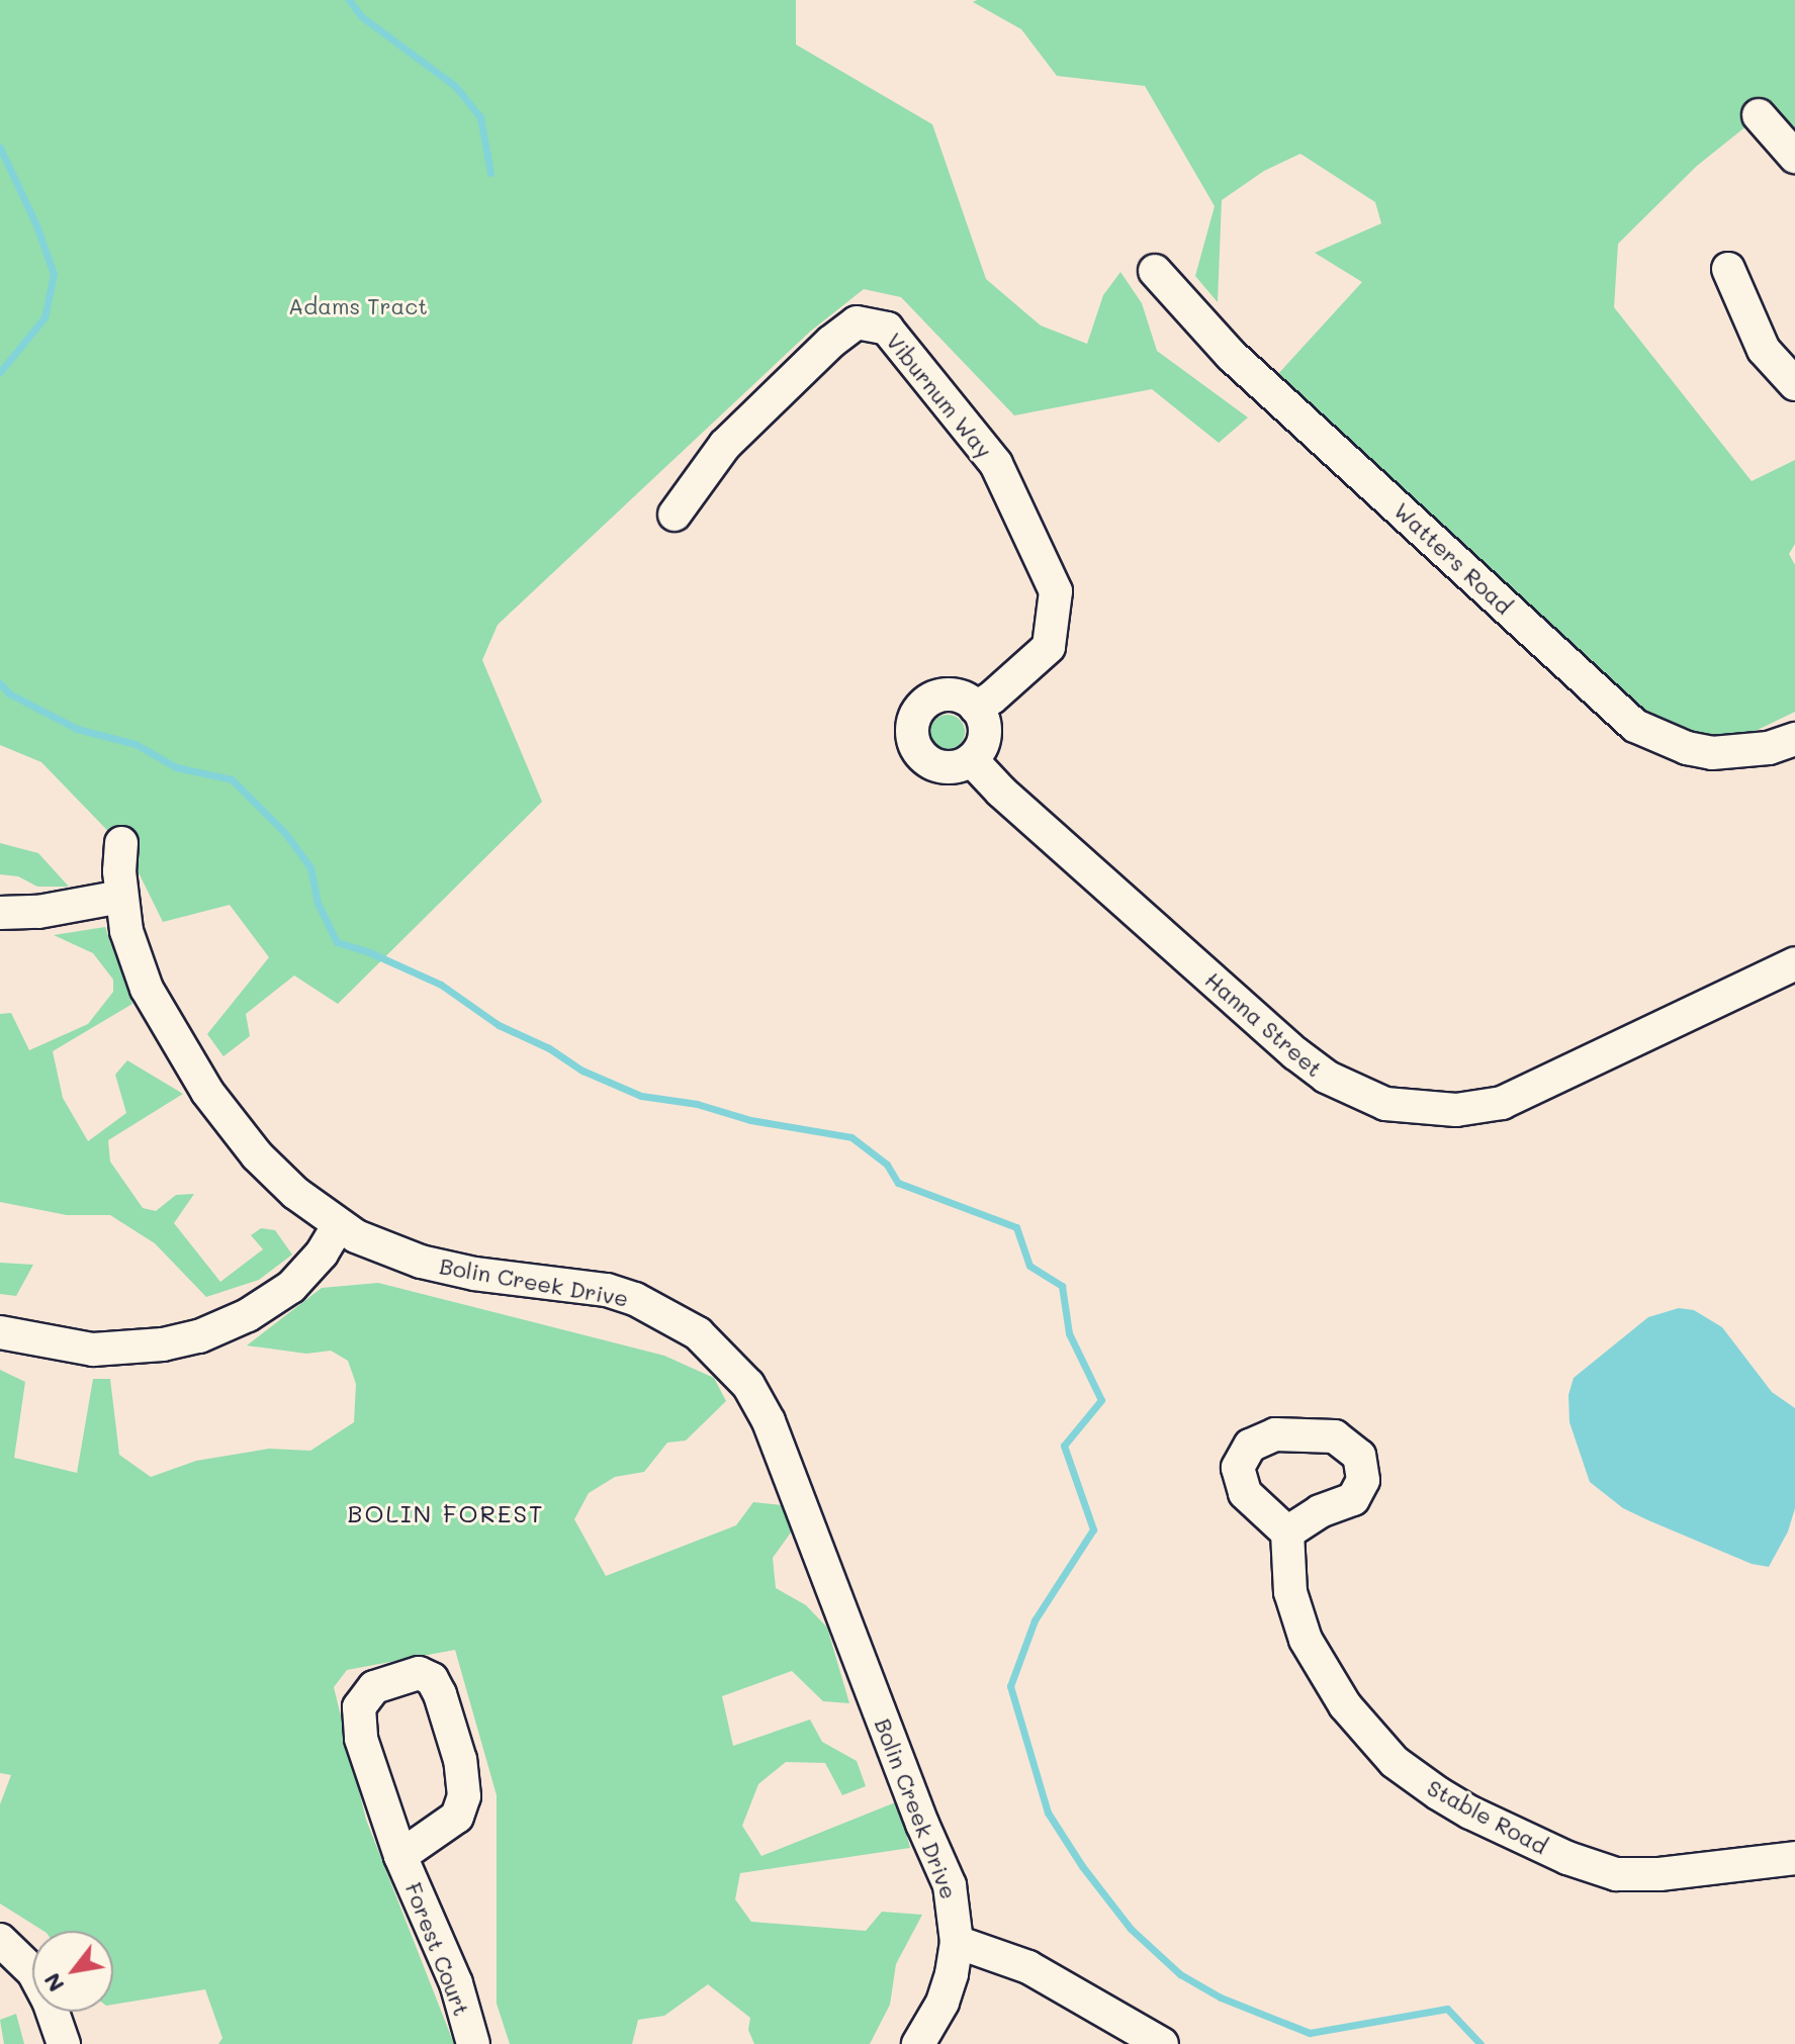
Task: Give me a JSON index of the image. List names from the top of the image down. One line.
{"streets":{"street":["Viburnum Way","Watters Road","Hanna Street","Bolin Creek Drive","Stable Road","Forest Court"]},"crossings":[["Viburnum Way","Hanna Street"]],"districts":["BOLIN FOREST"],"parks":["Adams Tract"],"north":"bottom left"}
